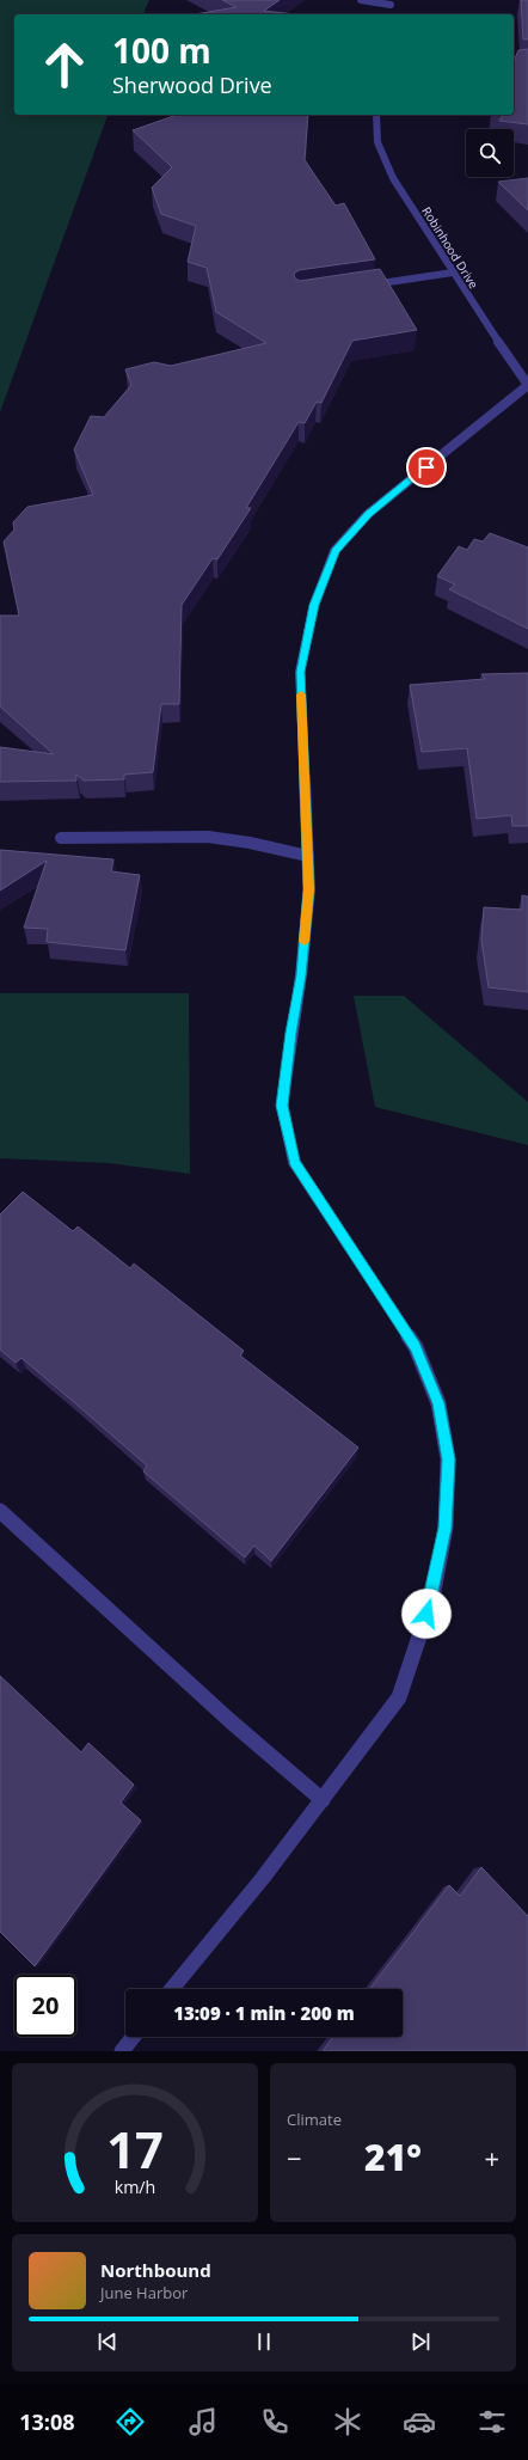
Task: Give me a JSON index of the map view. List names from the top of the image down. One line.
{"streets":{"street":["Robinhood Drive"]},"page":{"turn":["100 m","Sherwood Drive"],"limit":"20","trip":"13:09 · 1 min · 200 m","tile":"Climate","heat":["−","21°","+"],"song":["Northbound","June Harbor"],"tabs":"13:08","gauge":["17","km/h"]}}
